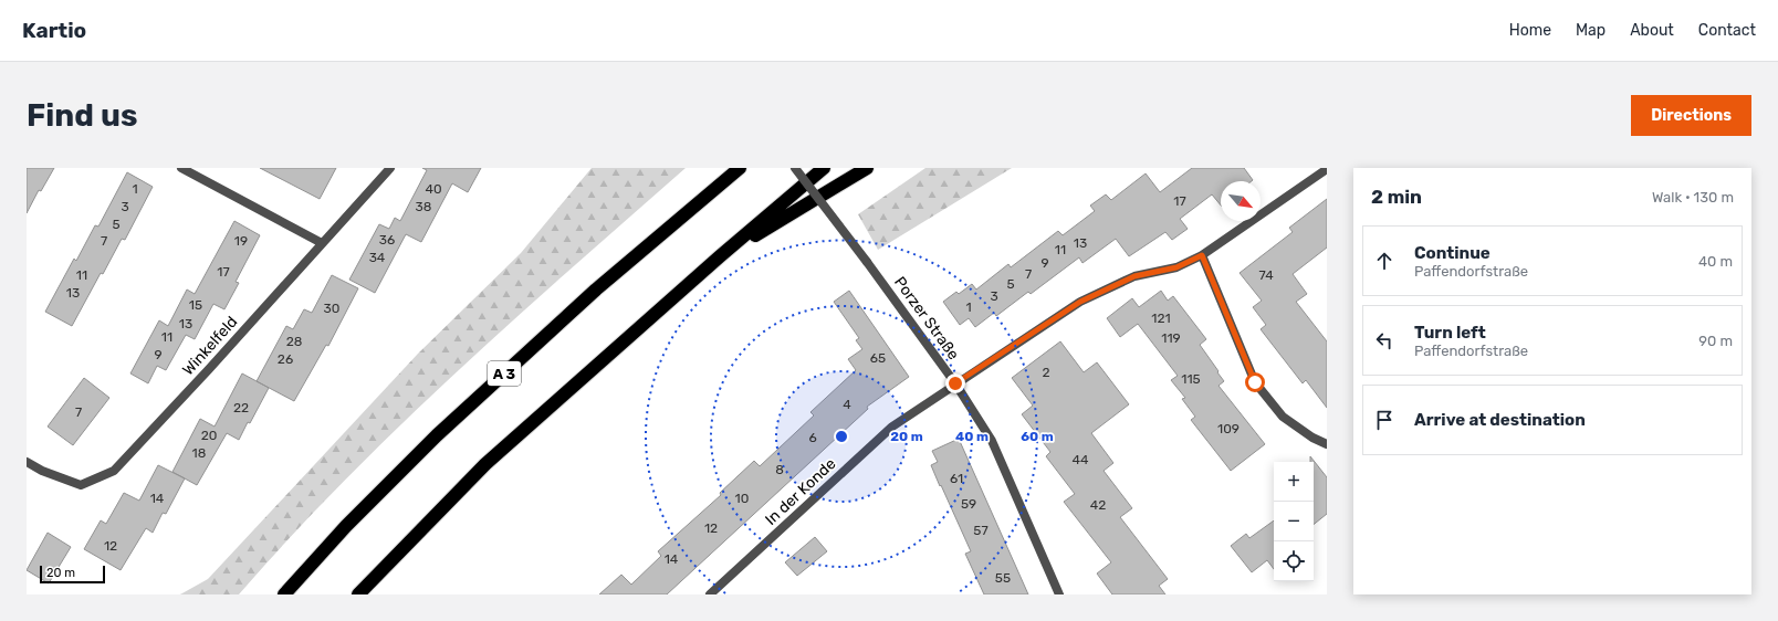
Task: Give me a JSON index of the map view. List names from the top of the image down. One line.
{"streets":{"highway":["A 3"],"street":["Porzer Straße","Winkelfeld","In der Konde"]},"crossings":[["Porzer Straße","In der Konde"]],"house_numbers":["1","40","17","3","38","5","36","7","19","13","11","34","9","17","7","11","74","5","13","3","15","1","30","121","13","11","119","28","9","65","26","2","115","4","22","7","109","20","6","18","44","8","61","14","10","59","42","12","57","12","14","55"],"scale_bar":"20 m","north":"bottom right","page":{"header":"Kartio","nav":["Home","Map","About","Contact"],"buttons":"Directions","title":"Find us","heading":["2 min","Walk · 130 m"],"list":[["Continue","Paffendorfstraße","40 m"],["Turn left","Paffendorfstraße","90 m"],"Arrive at destination"],"map_buttons":["+","−"],"scale":"20 m"},"rings":["20 m","40 m","60 m"]}
